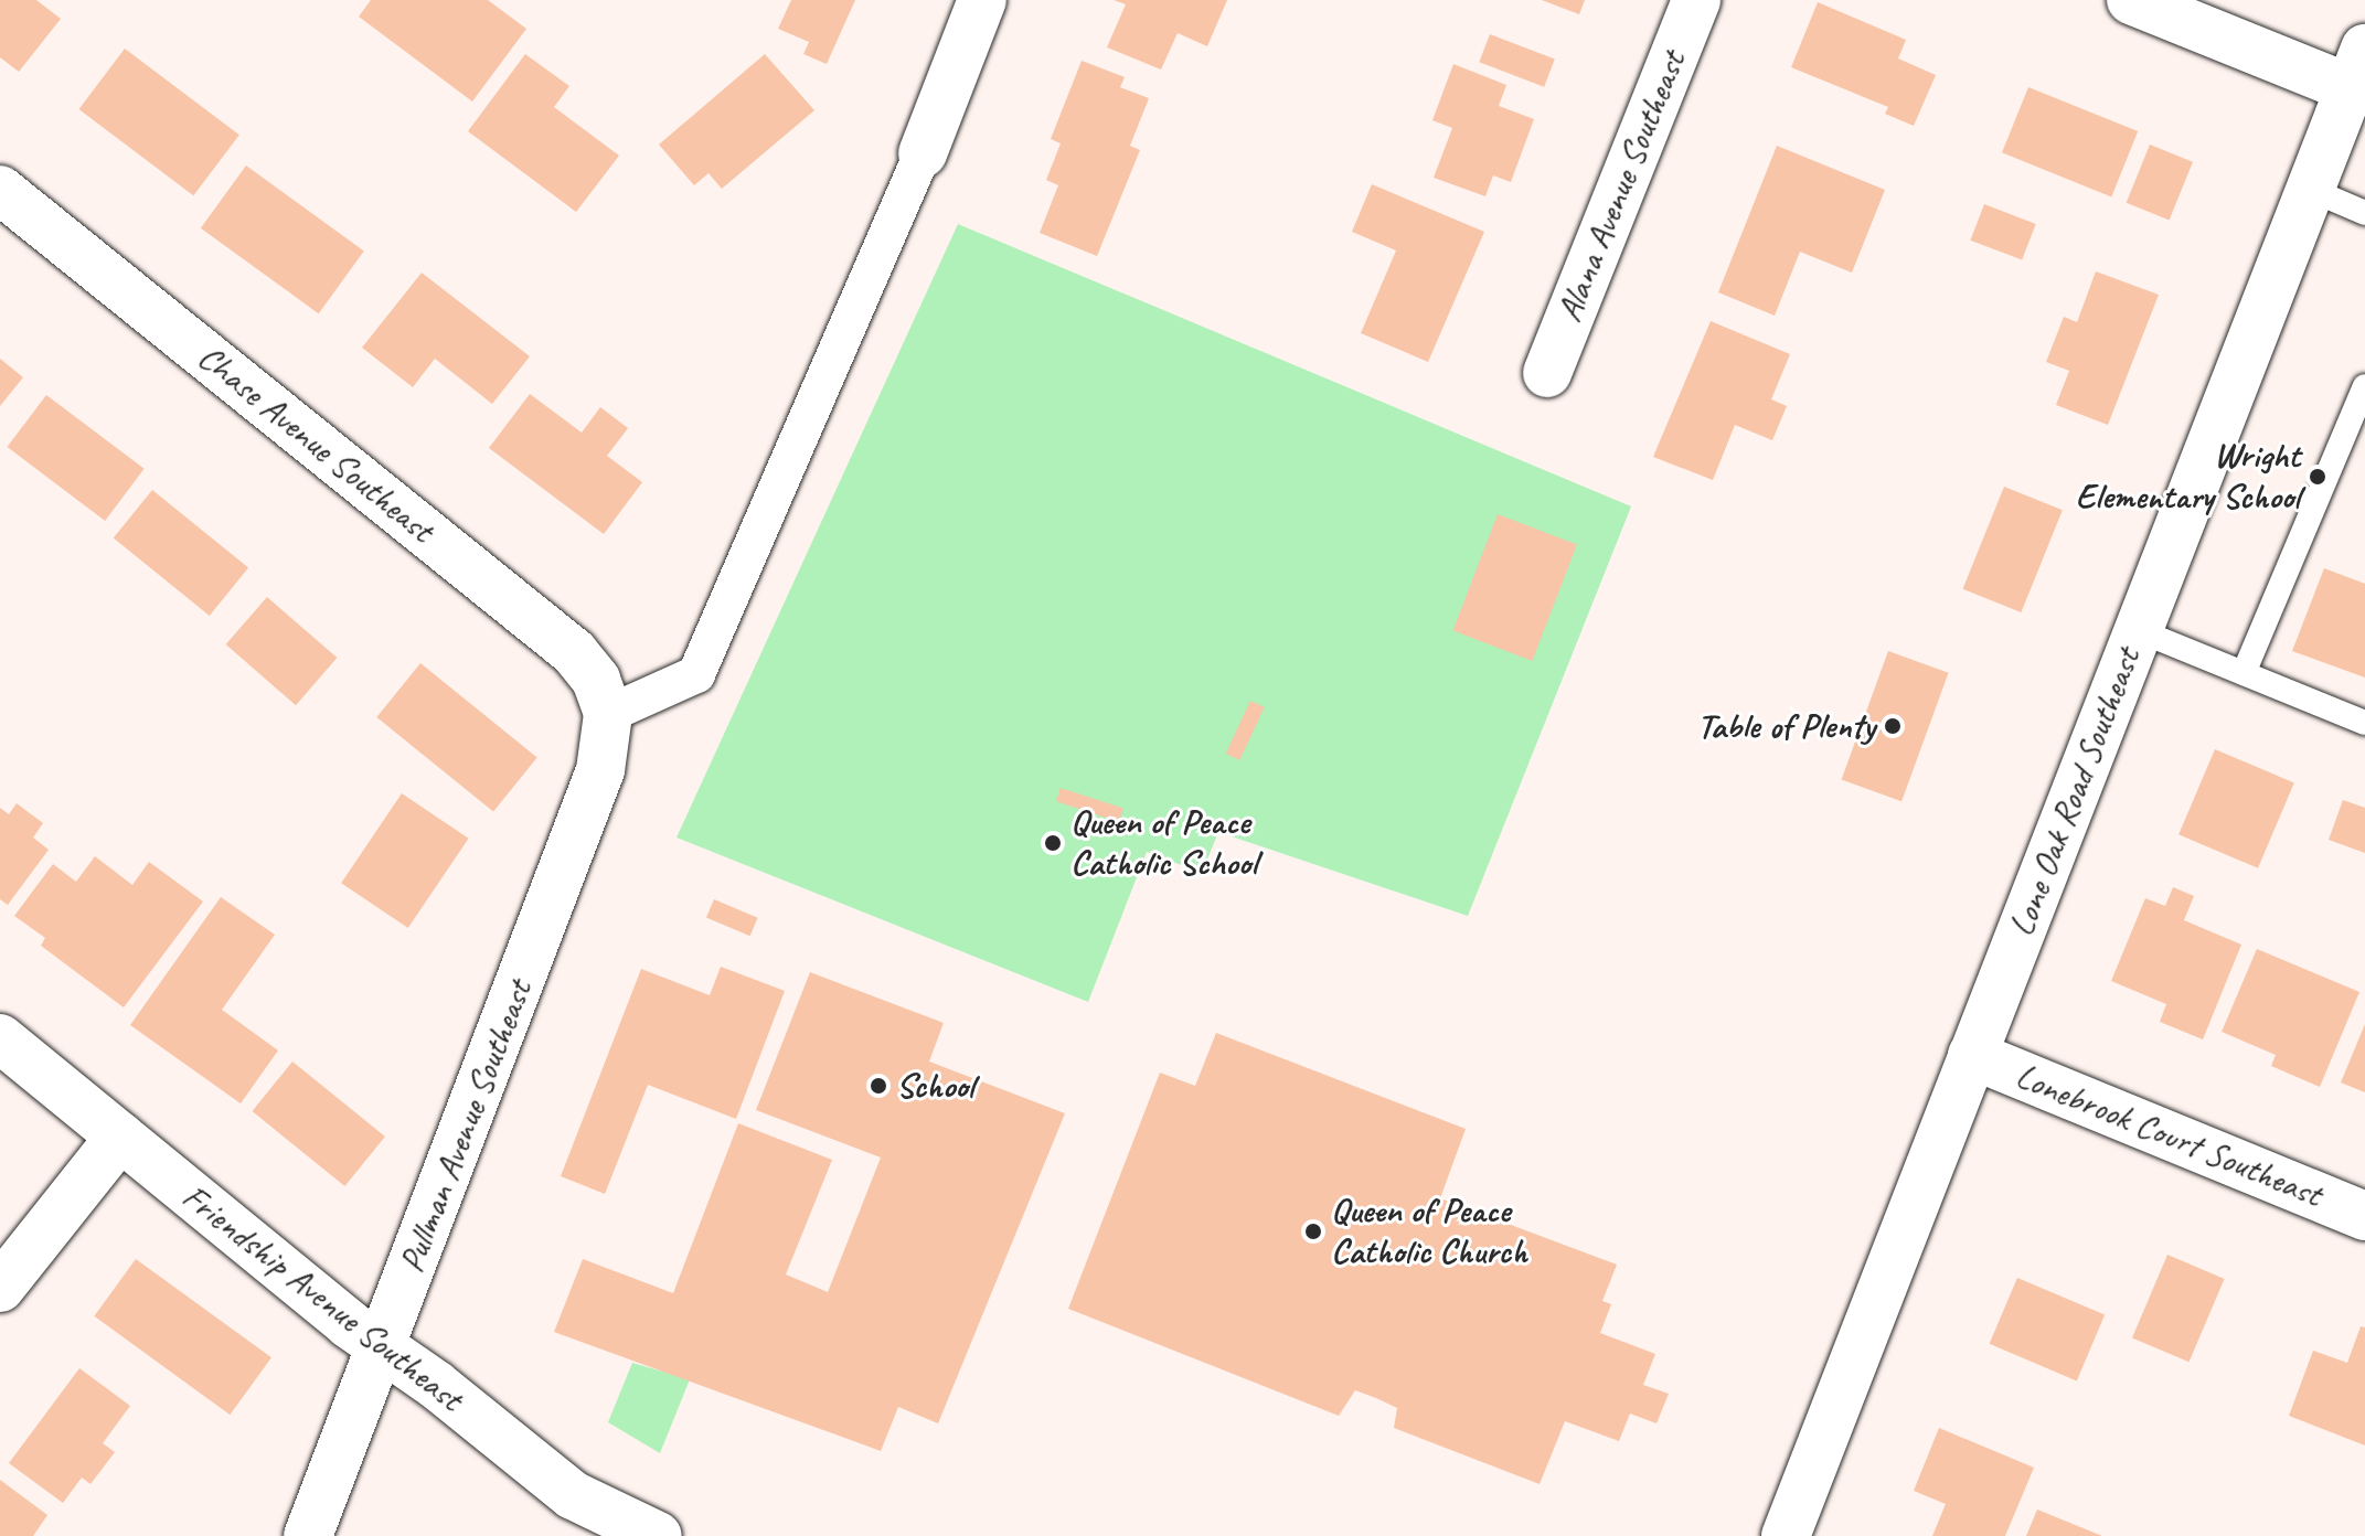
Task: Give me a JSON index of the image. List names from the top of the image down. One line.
{"streets":{"street":["Alana Avenue Southeast","Chase Avenue Southeast","Lone Oak Road Southeast","Pullman Avenue Southeast","Lonebrook Court Southeast","Friendship Avenue Southeast"]},"crossings":[["Chase Avenue Southeast","Pullman Avenue Southeast"],["Lone Oak Road Southeast","Lonebrook Court Southeast"],["Pullman Avenue Southeast","Friendship Avenue Southeast"]],"places":["Wright Elementary School","Table of Plenty","Queen of Peace Catholic School","School","Queen of Peace Catholic Church"]}
